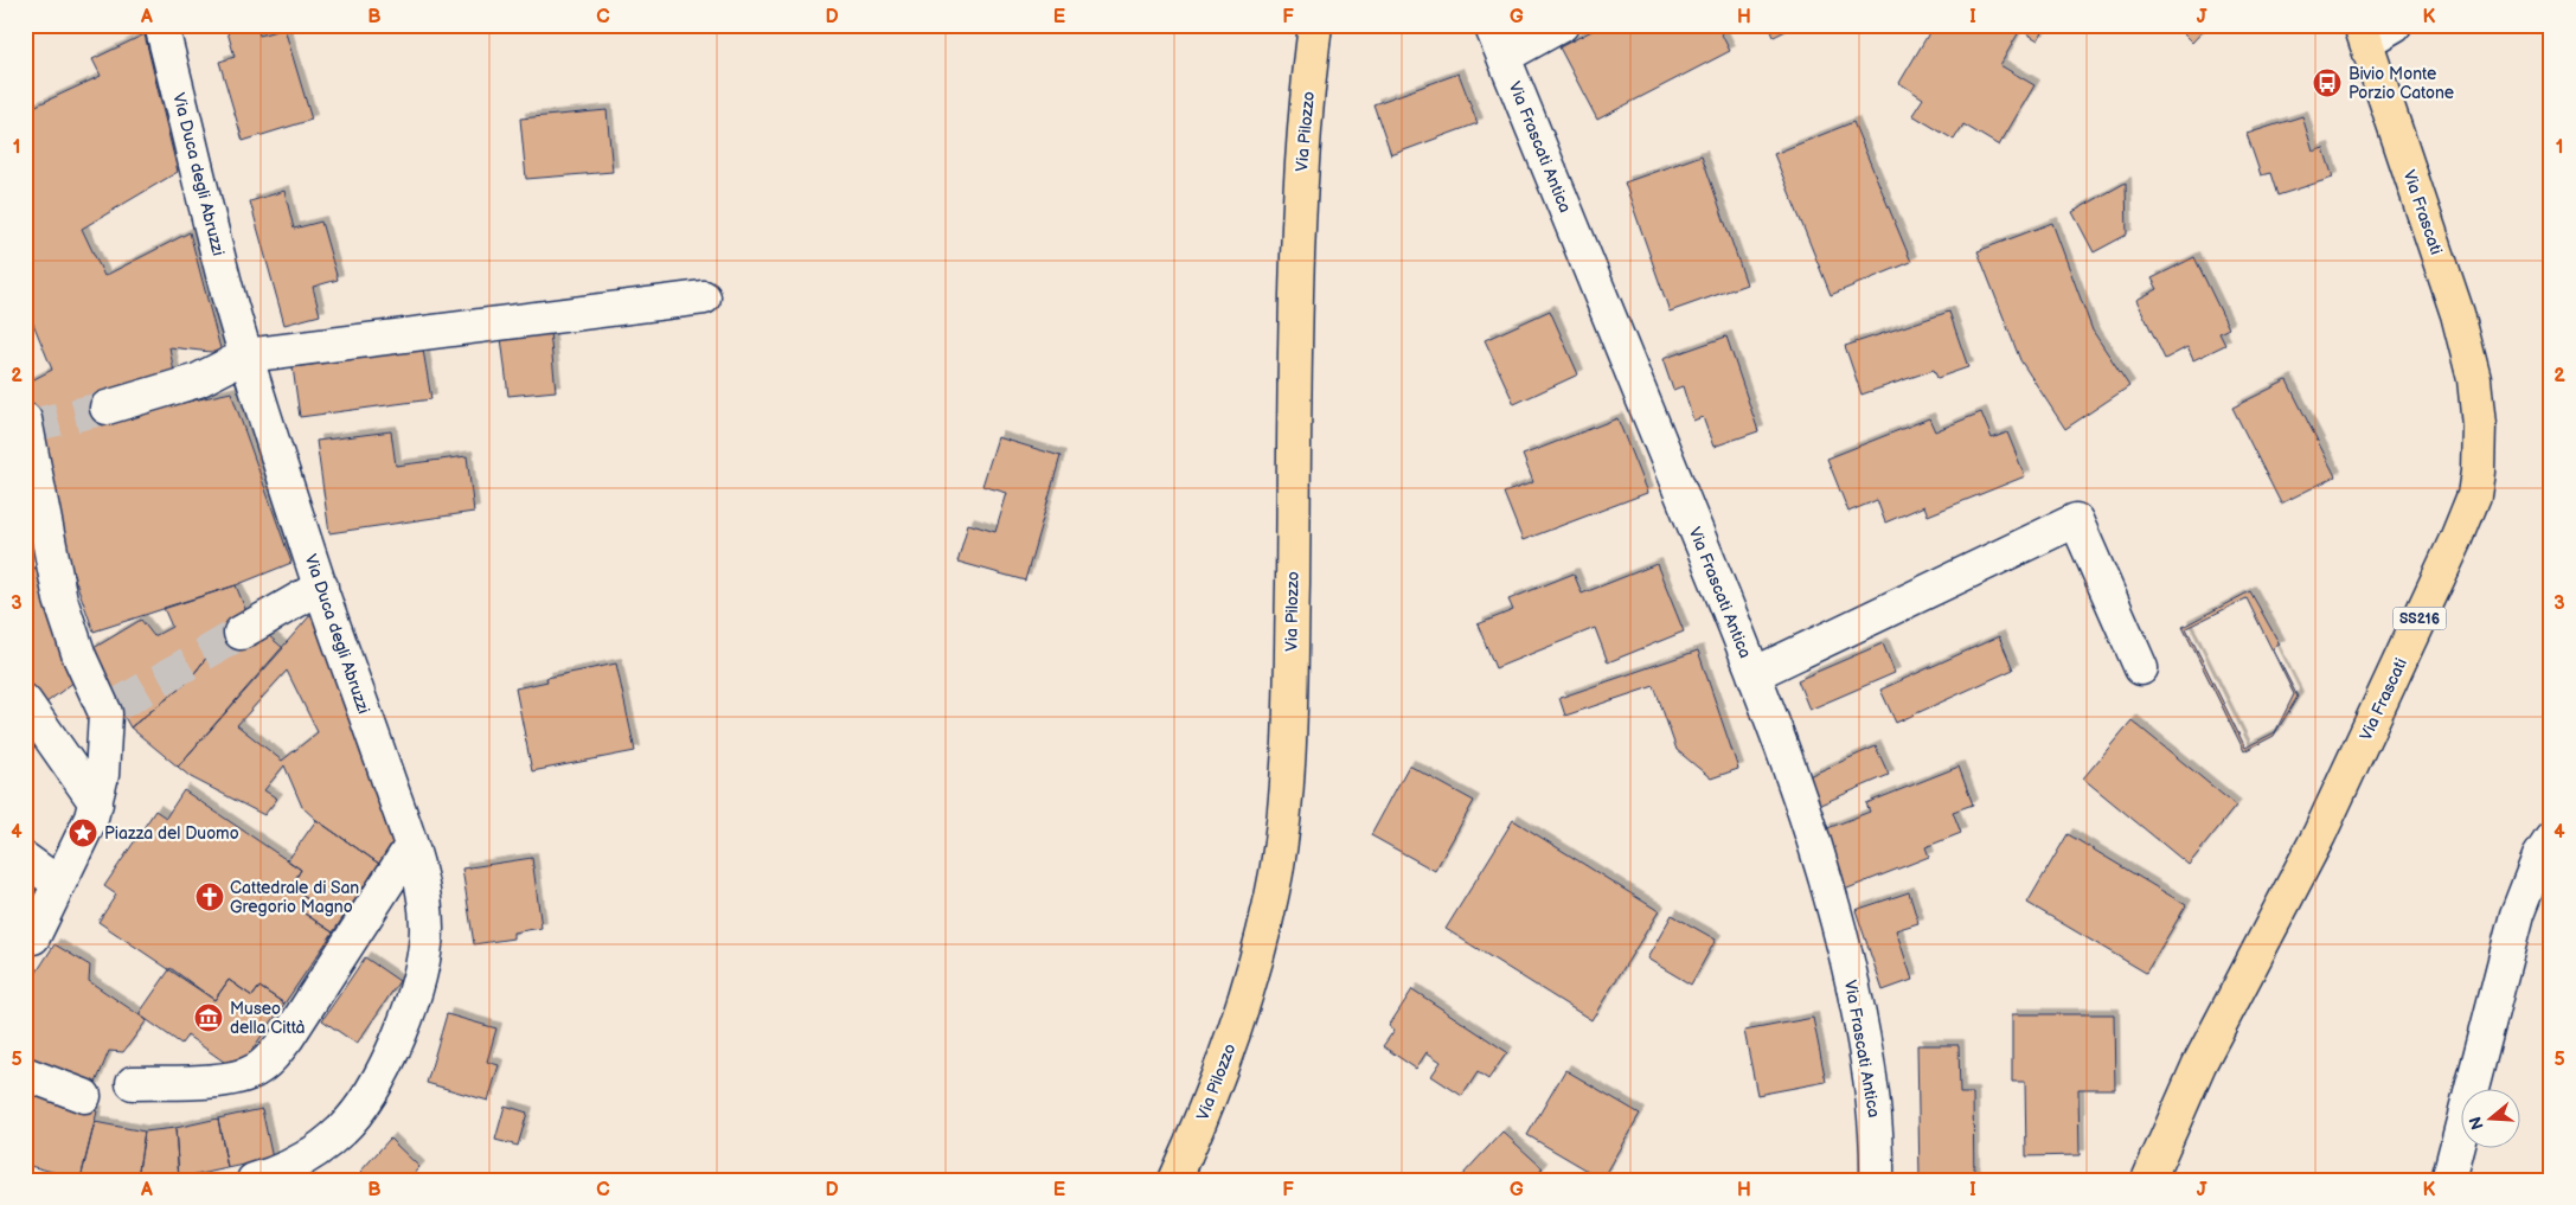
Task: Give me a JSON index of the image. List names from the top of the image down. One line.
{"streets":{"main road":["Via Pilozzo","Via Frascati","SS216"],"street":["Via Frascati Antica","Via Duca degli Abruzzi"]},"places":{"bus stop":["Bivio Monte Porzio Catone"],"place":["Piazza del Duomo"],"church":["Cattedrale di San Gregorio Magno"],"museum":["Museo della Città"]},"north":"left","grid":{"columns":["A","B","C","D","E","F","G","H","I","J","K"],"rows":["1","2","3","4","5"]}}
